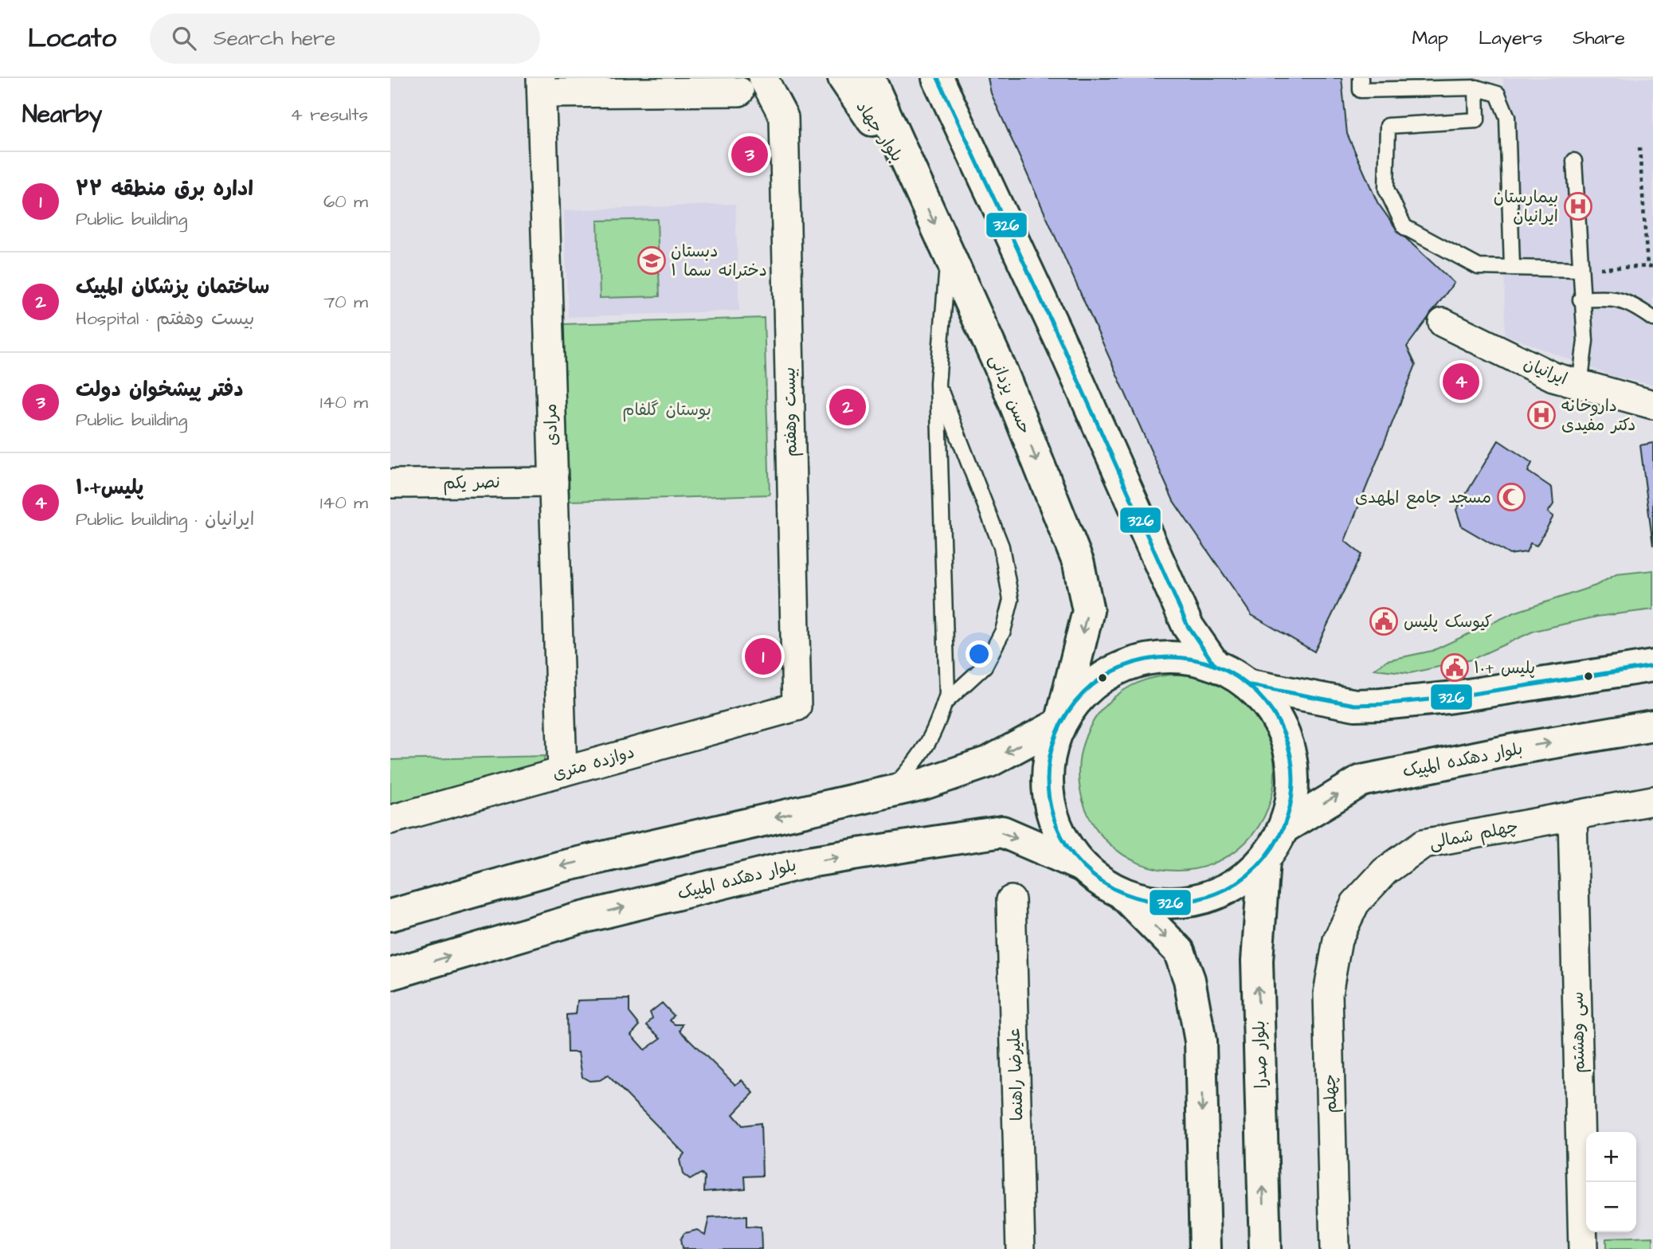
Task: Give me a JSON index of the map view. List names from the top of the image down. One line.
{"streets":{"main road":["بلوار جهاد","حسن یزدانی","بلوار دهکده المپیک","بلوار صدرا"],"street":["ایرانیان","بیست وهفتم","مرادی","نصر یکم","دوازده متری","چهلم شمالی","سی وهشتم","علیرضا راهنما","چهلم"]},"crossings":[["بلوار جهاد","حسن یزدانی"],["بیست وهفتم","دوازده متری"],["مرادی","نصر یکم"],["مرادی","دوازده متری"],["چهلم شمالی","سی وهشتم"],["چهلم شمالی","چهلم"]],"parks":["بوستان گلفام"],"places":{"hospital":["بیمارستان ایرانیان","داروخانه دکتر مفیدی"],"school or university":["دبستان دخترانه سما ۱"],"mosque":["مسجد جامع المهدی"],"public building":["کیوسک پلیس","پلیس +۱۰"]},"lines":["transit line 326"],"page":{"header":"Locato","search":"Search here","nav":["Map","Layers","Share"],"heading":["Nearby","4 results"],"pins":["3","4","2","1"],"list":[{"mark":"1","name":"اداره برق منطقه ۲۲","note":"Public building","value":"60 m"},{"mark":"2","name":"ساختمان پزشکان المپیک","note":"Hospital · بیست وهفتم","value":"70 m"},{"mark":"3","name":"دفتر پیشخوان دولت","note":"Public building","value":"140 m"},{"mark":"4","name":"پلیس+۱۰","note":"Public building · ایرانیان","value":"140 m"}],"map_buttons":["+","−"]}}
